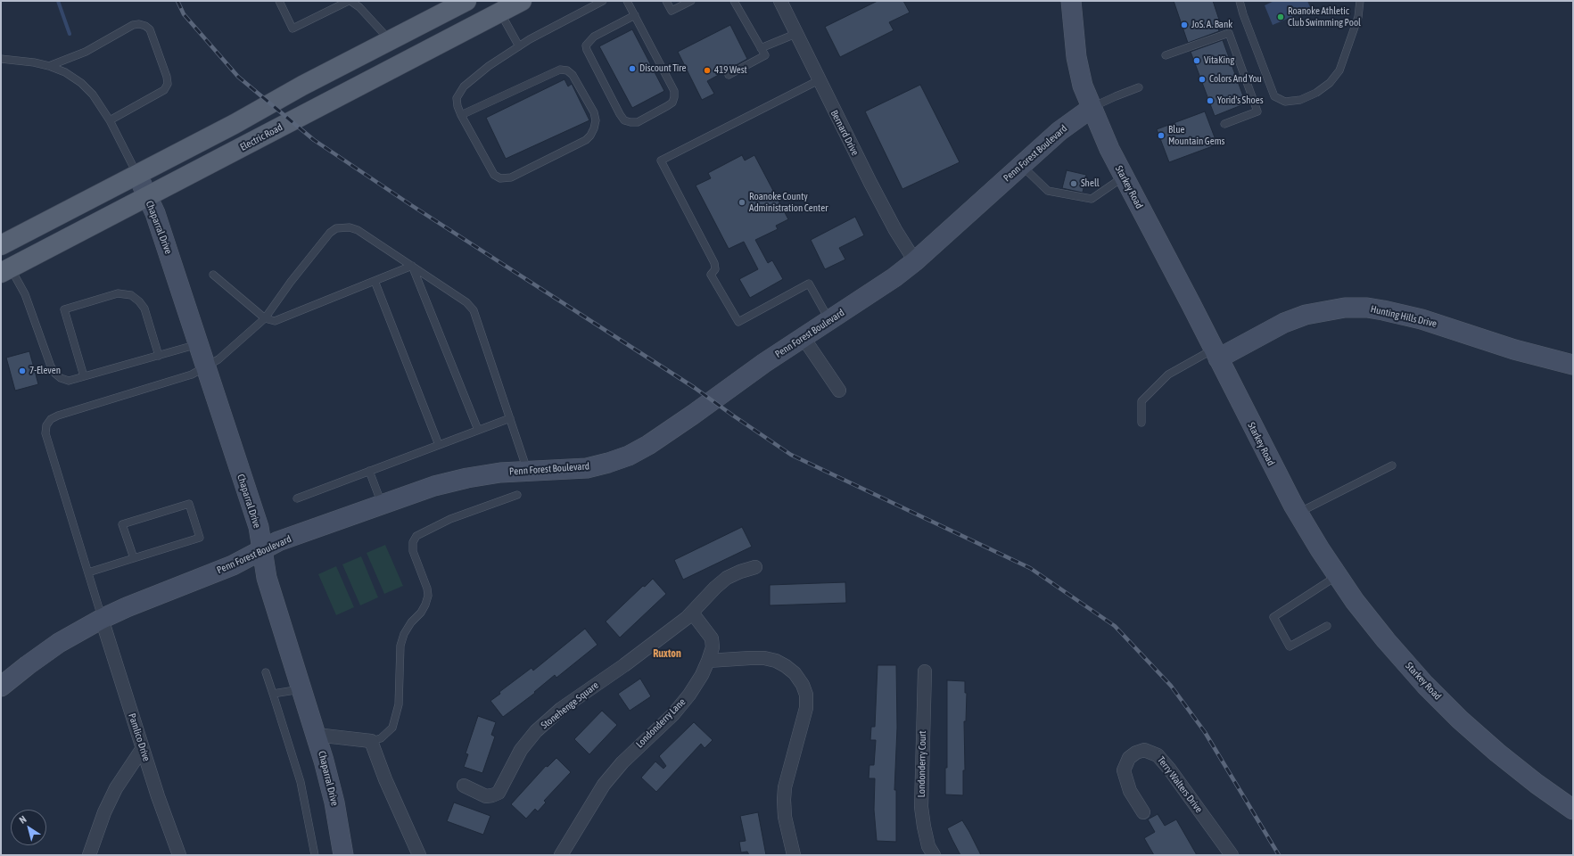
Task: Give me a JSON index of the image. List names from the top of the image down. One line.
{"streets":{"main road":["Electric Road"],"street":["Bernard Drive","Penn Forest Boulevard","Starkey Road","Chaparral Drive","Hunting Hills Drive","Stonehenge Square","Londonderry Lane","Pamlico Drive","Londonderry Court","Terry Walters Drive"]},"crossings":[["Bernard Drive","Penn Forest Boulevard"],["Electric Road","Chaparral Drive"],["Penn Forest Boulevard","Starkey Road"],["Penn Forest Boulevard","Chaparral Drive"],["Penn Forest Boulevard","Pamlico Drive"],["Starkey Road","Hunting Hills Drive"]],"districts":["Ruxton"],"places":["Roanoke Athletic Club Swimming Pool","JoS. A. Bank","VitaKing","Discount Tire","419 West","Colors And You","Yorid's Shoes","Blue Mountain Gems","Shell","Roanoke County Administration Center","7-Eleven"],"north":"top left"}
